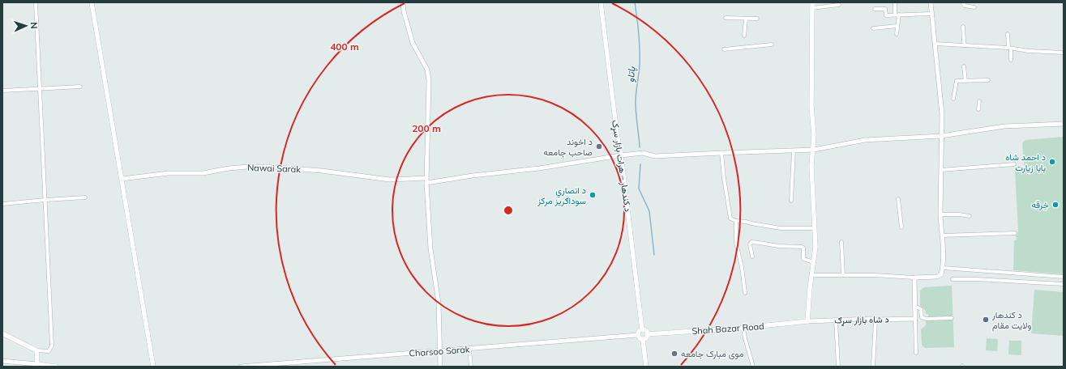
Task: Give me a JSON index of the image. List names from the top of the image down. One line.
{"streets":{"main road":["د کندهار – هرات بازار سړک","Shah Bazar Road"],"street":["Nawai Sarak","د شاه بازار سړګ","Charsoo Sarak"]},"crossings":[["د کندهار – هرات بازار سړک","Nawai Sarak"],["د کندهار – هرات بازار سړک","Shah Bazar Road"],["د کندهار – هرات بازار سړک","Charsoo Sarak"],["د شاه بازار سړګ","Shah Bazar Road"],["Shah Bazar Road","Charsoo Sarak"]],"water":["پاتاو"],"places":["د اخوند صاحب جامعه","د احمد شاه بابا زيارت","د انصاري سوداګریز مرکز","خِرقه","د کندهار ولايت مقام","موی مبارک جامعه"],"north":"right","rings":["400 m","200 m"]}
